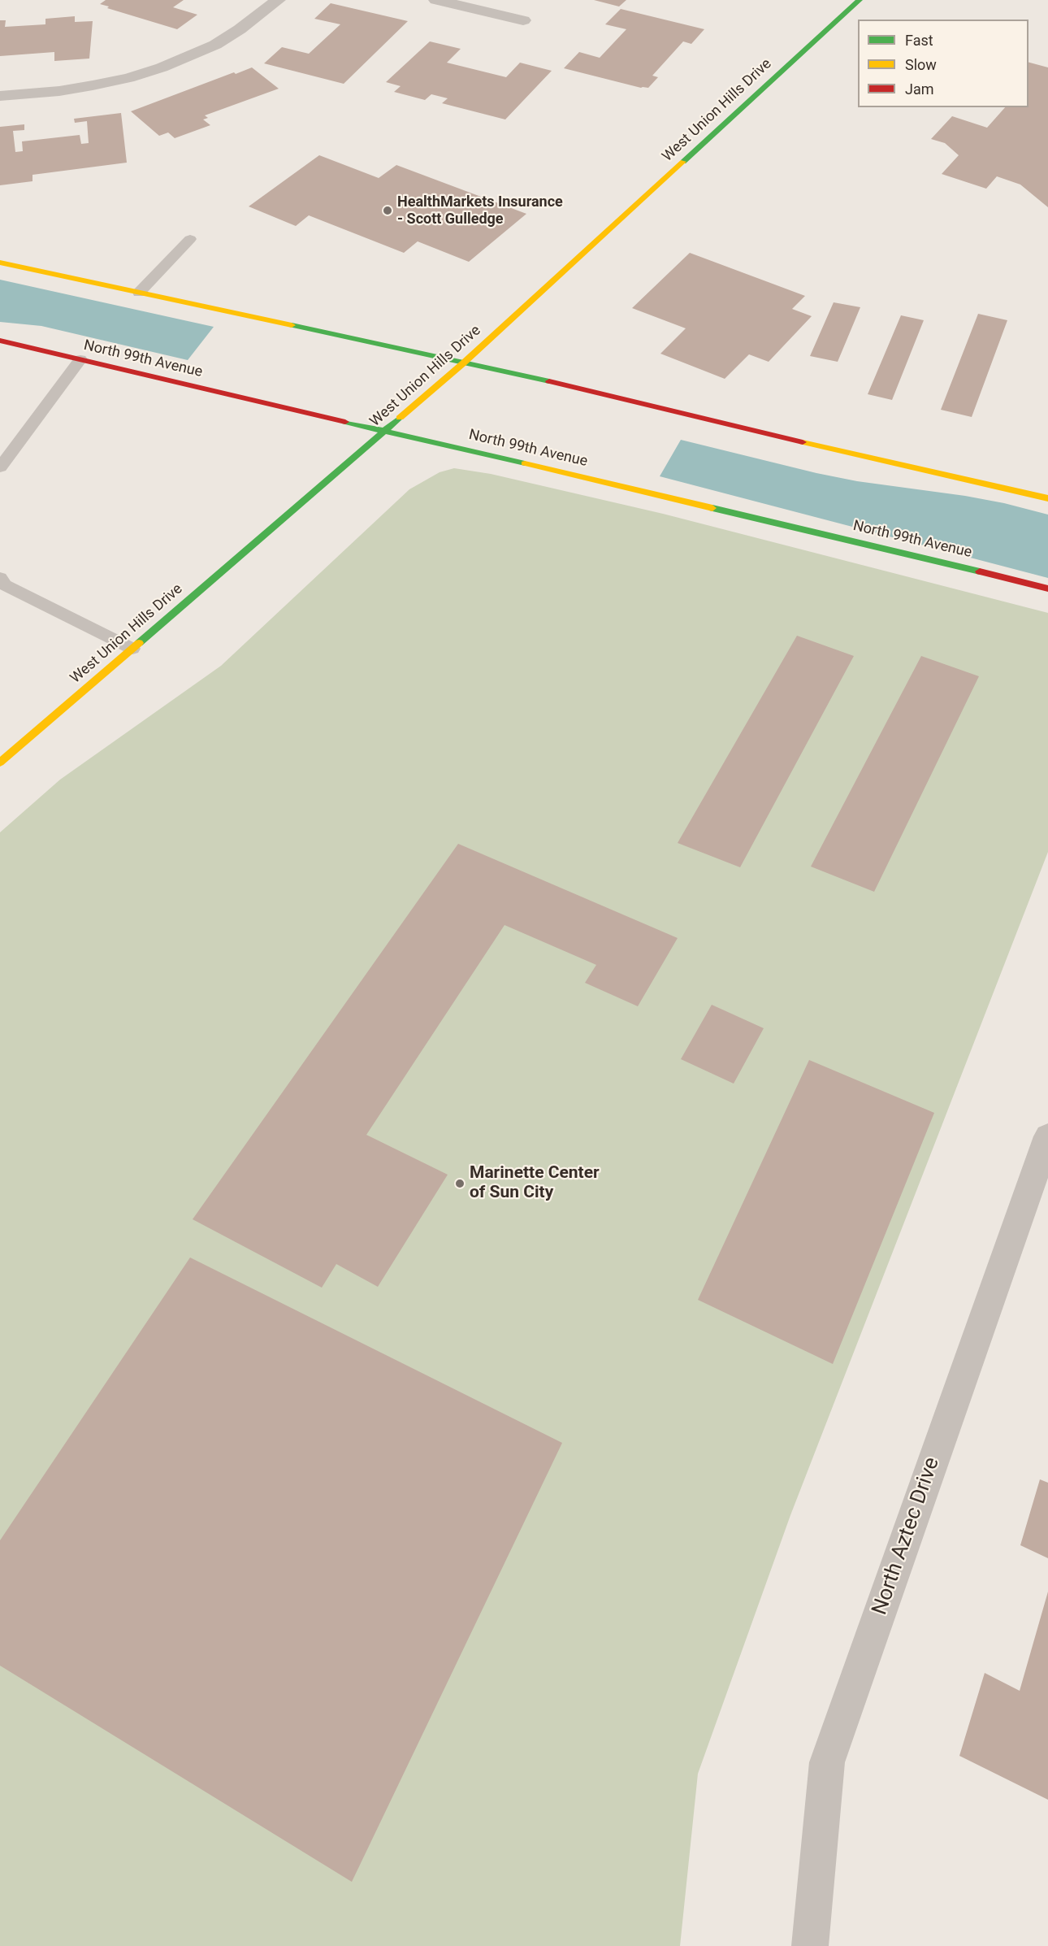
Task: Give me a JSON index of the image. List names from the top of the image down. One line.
{"streets":{"main road":["West Union Hills Drive","North 99th Avenue"],"street":["North Aztec Drive"]},"crossings":[["West Union Hills Drive","North 99th Avenue"]],"places":["HealthMarkets Insurance - Scott Gulledge","Marinette Center of Sun City"],"legend":["Fast","Slow","Jam"]}
